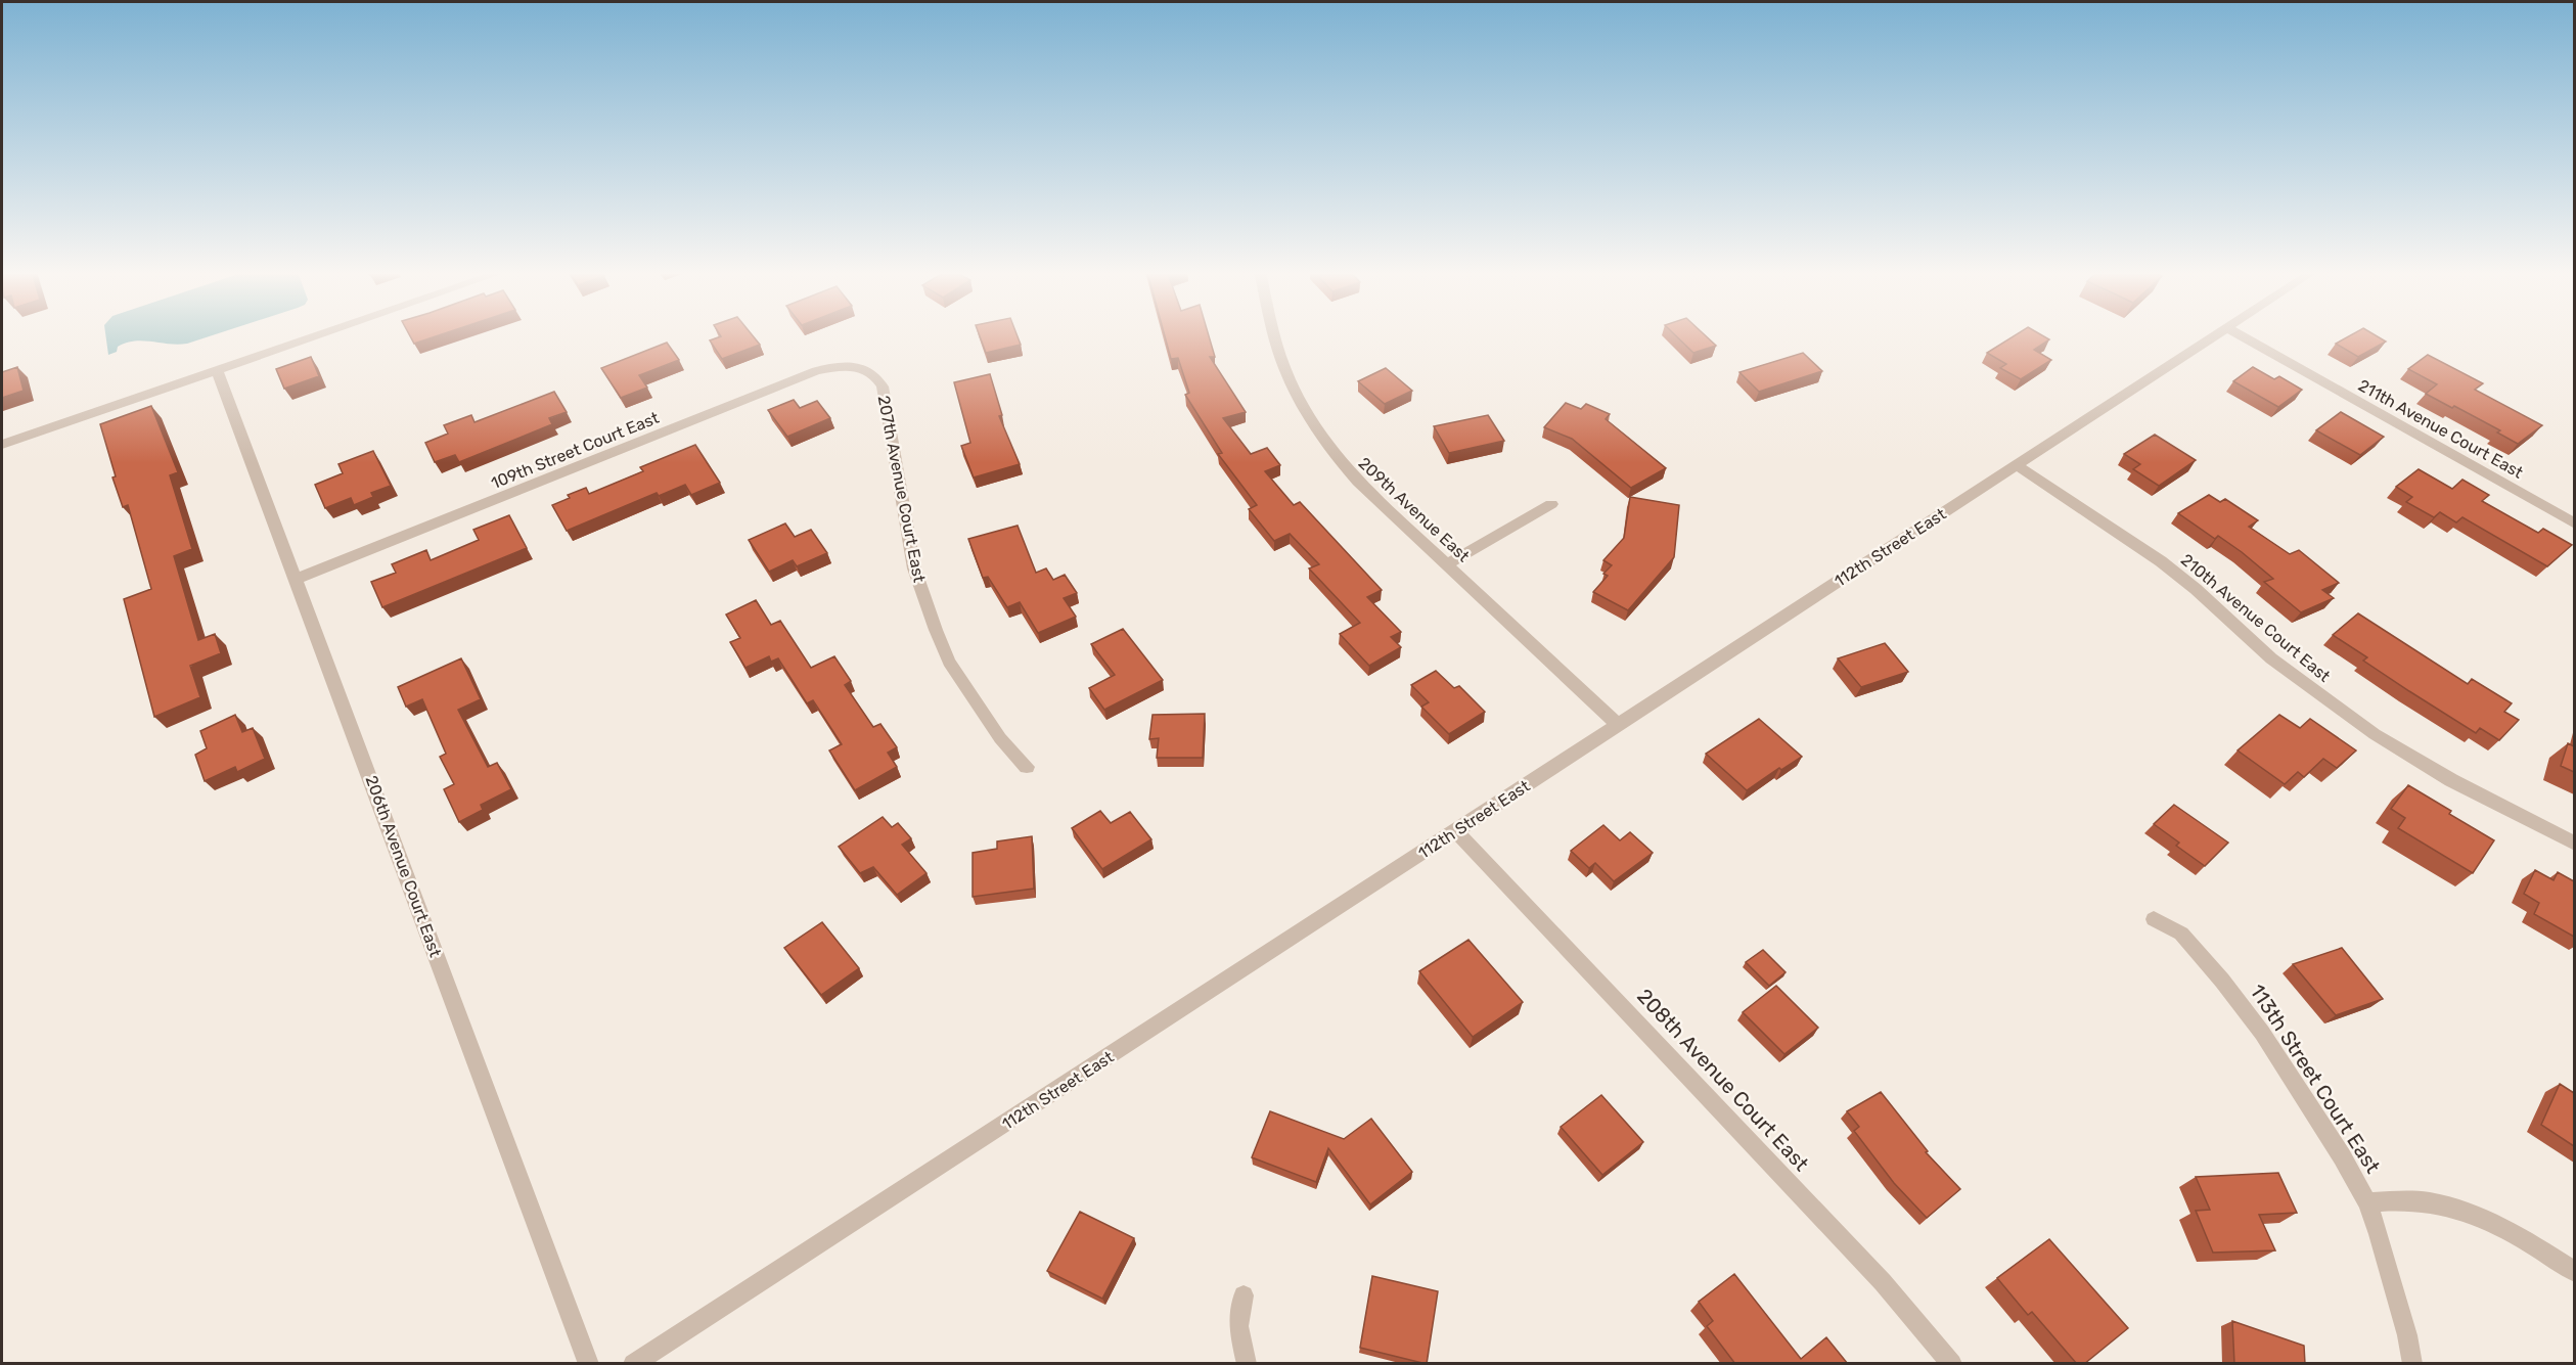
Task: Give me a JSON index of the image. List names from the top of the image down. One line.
{"streets":{"street":["211th Avenue Court East","109th Street Court East","207th Avenue Court East","209th Avenue East","112th Street East","210th Avenue Court East","206th Avenue Court East","113th Street Court East","208th Avenue Court East"]},"crossings":[["109th Street Court East","207th Avenue Court East"],["109th Street Court East","206th Avenue Court East"],["209th Avenue East","112th Street East"],["112th Street East","210th Avenue Court East"],["112th Street East","208th Avenue Court East"]]}
